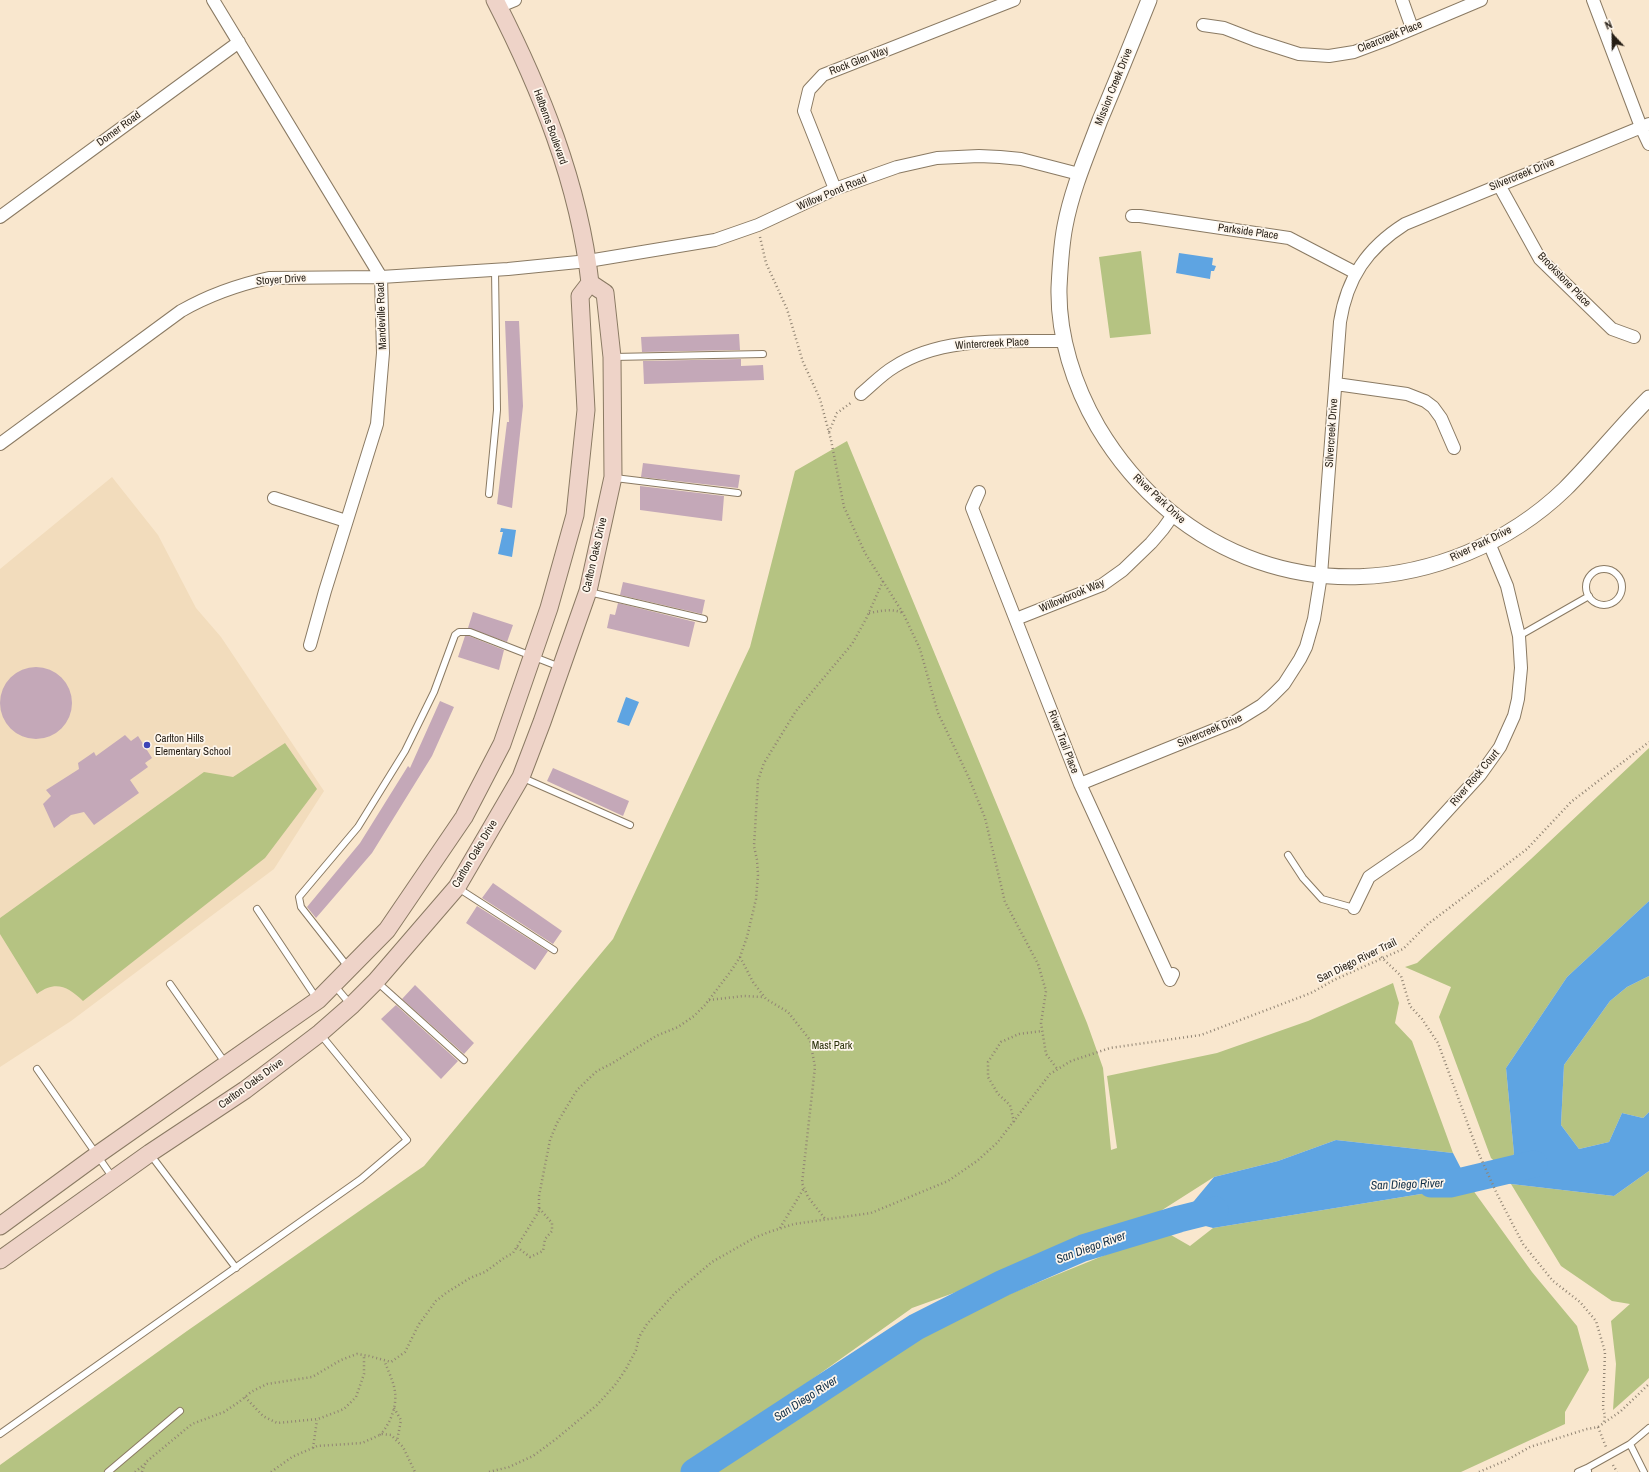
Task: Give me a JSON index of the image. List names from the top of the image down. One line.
{"streets":{"main road":["Halberns Boulevard","Carlton Oaks Drive"],"street":["Clearcreek Place","Rock Glen Way","Mission Creek Drive","Domer Road","Silvercreek Drive","Willow Pond Road","Parkside Place","Stoyer Drive","Brookstone Place","Mandeville Road","Wintercreek Place","River Park Drive","Willowbrook Way","River Trail Place","River Rock Court"],"path":["San Diego River Trail"]},"crossings":[["Rock Glen Way","Willow Pond Road"],["Mission Creek Drive","Willow Pond Road"],["Mission Creek Drive","River Park Drive"],["Halberns Boulevard","Willow Pond Road"],["Halberns Boulevard","Stoyer Drive"],["Domer Road","Mandeville Road"],["Silvercreek Drive","Parkside Place"],["Silvercreek Drive","Brookstone Place"],["Silvercreek Drive","River Park Drive"],["Silvercreek Drive","River Trail Place"],["Willow Pond Road","Stoyer Drive"],["Willow Pond Road","River Park Drive"],["Stoyer Drive","Mandeville Road"],["Wintercreek Place","River Park Drive"],["River Park Drive","Willowbrook Way"],["River Park Drive","River Rock Court"],["Willowbrook Way","River Trail Place"]],"water":["San Diego River"],"parks":["Mast Park"],"places":["Carlton Hills Elementary School"],"north":"top"}
